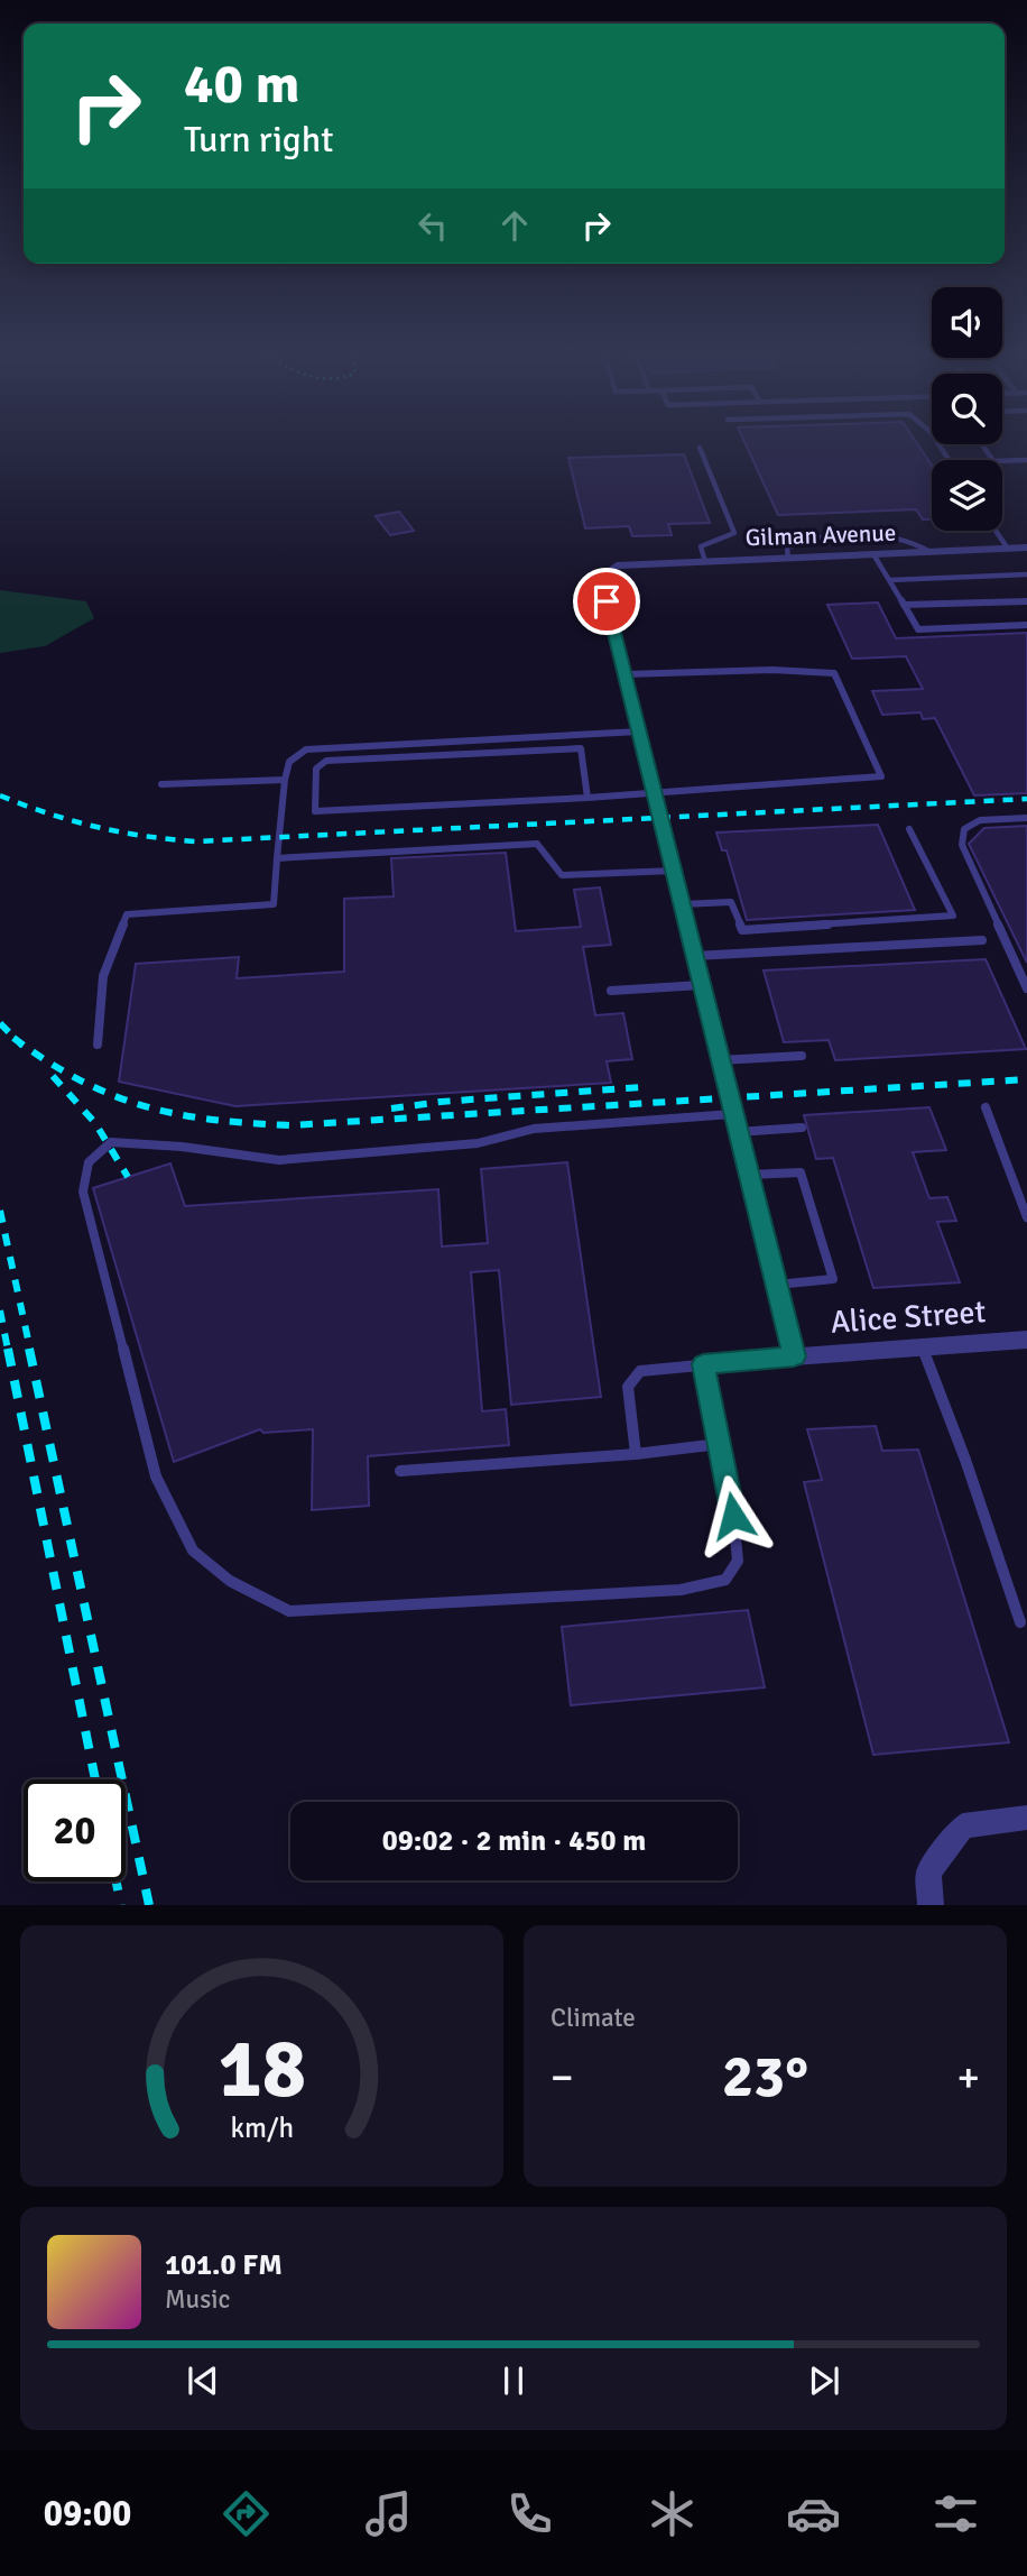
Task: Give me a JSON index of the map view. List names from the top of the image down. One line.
{"streets":{"street":["Gilman Avenue","Alice Street"]},"page":{"turn":["40 m","Turn right"],"limit":"20","trip":"09:02 · 2 min · 450 m","tile":"Climate","heat":["−","23°","+"],"song":["101.0 FM","Music"],"tabs":"09:00","gauge":["18","km/h"]}}
